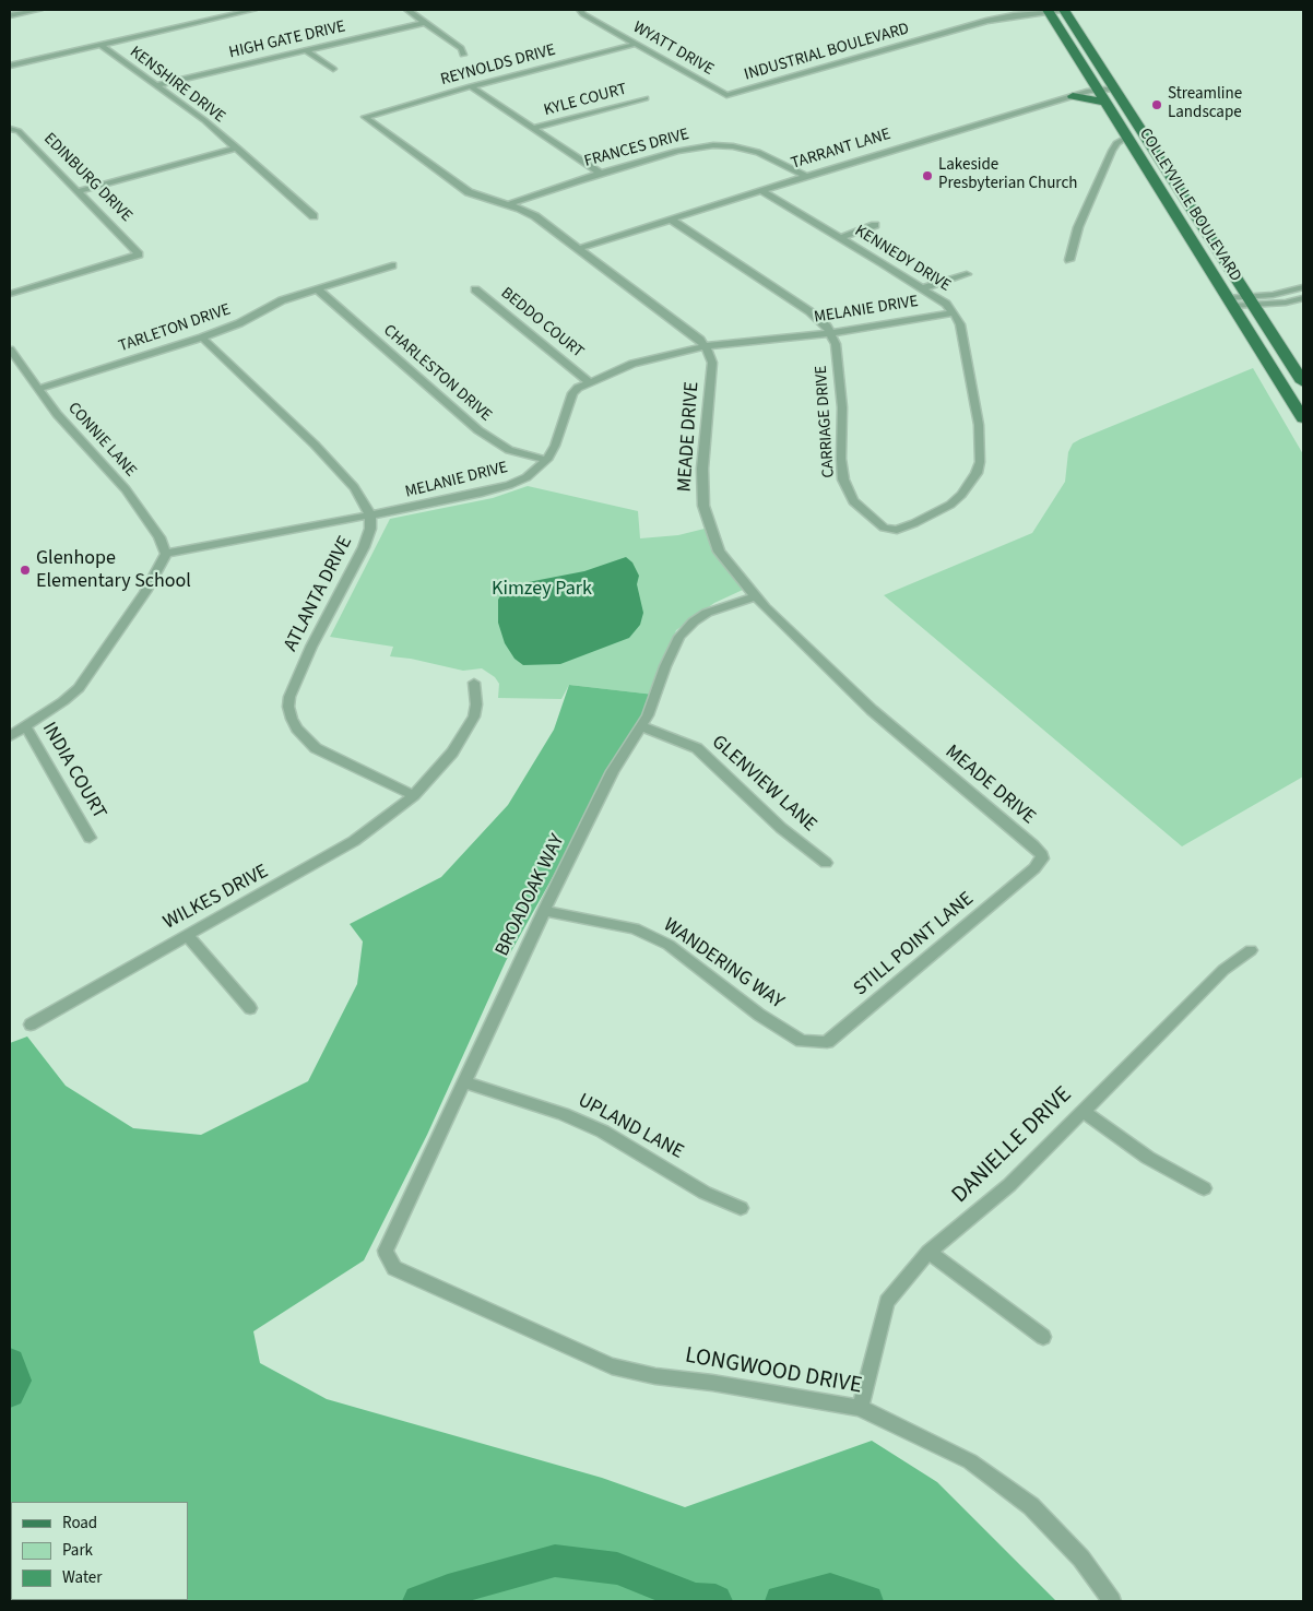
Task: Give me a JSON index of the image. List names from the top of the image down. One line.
{"streets":{"main road":["COLLEYVILLE BOULEVARD"],"street":["HIGH GATE DRIVE","WYATT DRIVE","INDUSTRIAL BOULEVARD","REYNOLDS DRIVE","KENSHIRE DRIVE","KYLE COURT","FRANCES DRIVE","TARRANT LANE","EDINBURG DRIVE","KENNEDY DRIVE","MELANIE DRIVE","BEDDO COURT","TARLETON DRIVE","CHARLESTON DRIVE","CARRIAGE DRIVE","MEADE DRIVE","CONNIE LANE","ATLANTA DRIVE","INDIA COURT","GLENVIEW LANE","BROADOAK WAY","WILKES DRIVE","STILL POINT LANE","WANDERING WAY","UPLAND LANE","DANIELLE DRIVE","LONGWOOD DRIVE"]},"crossings":[["HIGH GATE DRIVE","KENSHIRE DRIVE"],["WYATT DRIVE","INDUSTRIAL BOULEVARD"],["WYATT DRIVE","REYNOLDS DRIVE"],["INDUSTRIAL BOULEVARD","COLLEYVILLE BOULEVARD"],["REYNOLDS DRIVE","FRANCES DRIVE"],["FRANCES DRIVE","TARRANT LANE"],["TARRANT LANE","COLLEYVILLE BOULEVARD"],["TARRANT LANE","KENNEDY DRIVE"],["TARRANT LANE","CARRIAGE DRIVE"],["KENNEDY DRIVE","MELANIE DRIVE"],["KENNEDY DRIVE","CARRIAGE DRIVE"],["MELANIE DRIVE","BEDDO COURT"],["MELANIE DRIVE","CHARLESTON DRIVE"],["MELANIE DRIVE","CARRIAGE DRIVE"],["MELANIE DRIVE","MEADE DRIVE"],["MELANIE DRIVE","CONNIE LANE"],["MELANIE DRIVE","ATLANTA DRIVE"],["TARLETON DRIVE","CHARLESTON DRIVE"],["TARLETON DRIVE","CONNIE LANE"],["MEADE DRIVE","BROADOAK WAY"],["MEADE DRIVE","STILL POINT LANE"],["ATLANTA DRIVE","WILKES DRIVE"],["GLENVIEW LANE","BROADOAK WAY"],["BROADOAK WAY","WANDERING WAY"],["BROADOAK WAY","UPLAND LANE"],["BROADOAK WAY","LONGWOOD DRIVE"],["STILL POINT LANE","WANDERING WAY"],["DANIELLE DRIVE","LONGWOOD DRIVE"]],"parks":["Kimzey Park"],"places":["Streamline Landscape","Lakeside Presbyterian Church","Glenhope Elementary School"],"legend":["Road","Park","Water"]}
